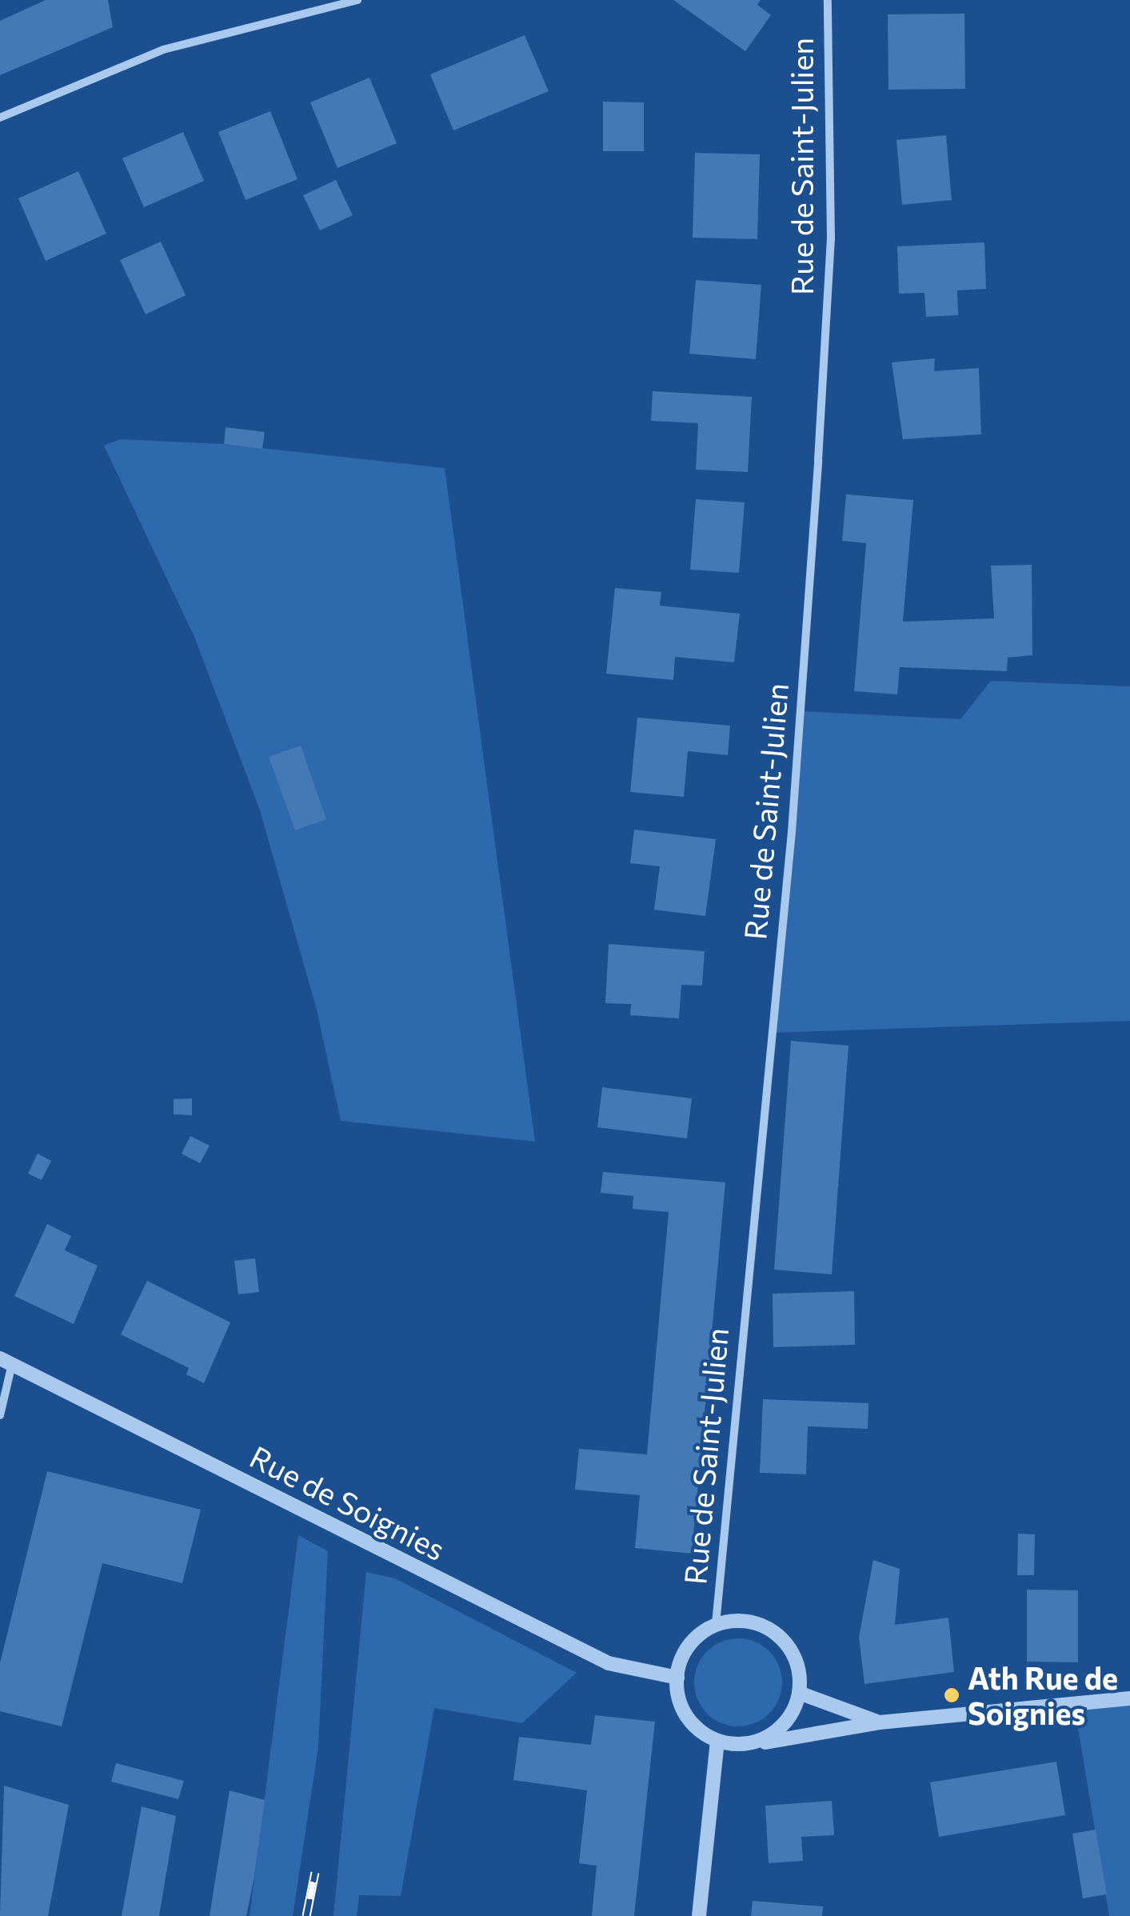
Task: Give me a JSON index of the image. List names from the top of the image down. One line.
{"streets":{"street":["Rue de Saint-Julien","Rue de Soignies"]},"crossings":[["Rue de Saint-Julien","Rue de Soignies"]],"places":["Ath Rue de Soignies"]}
